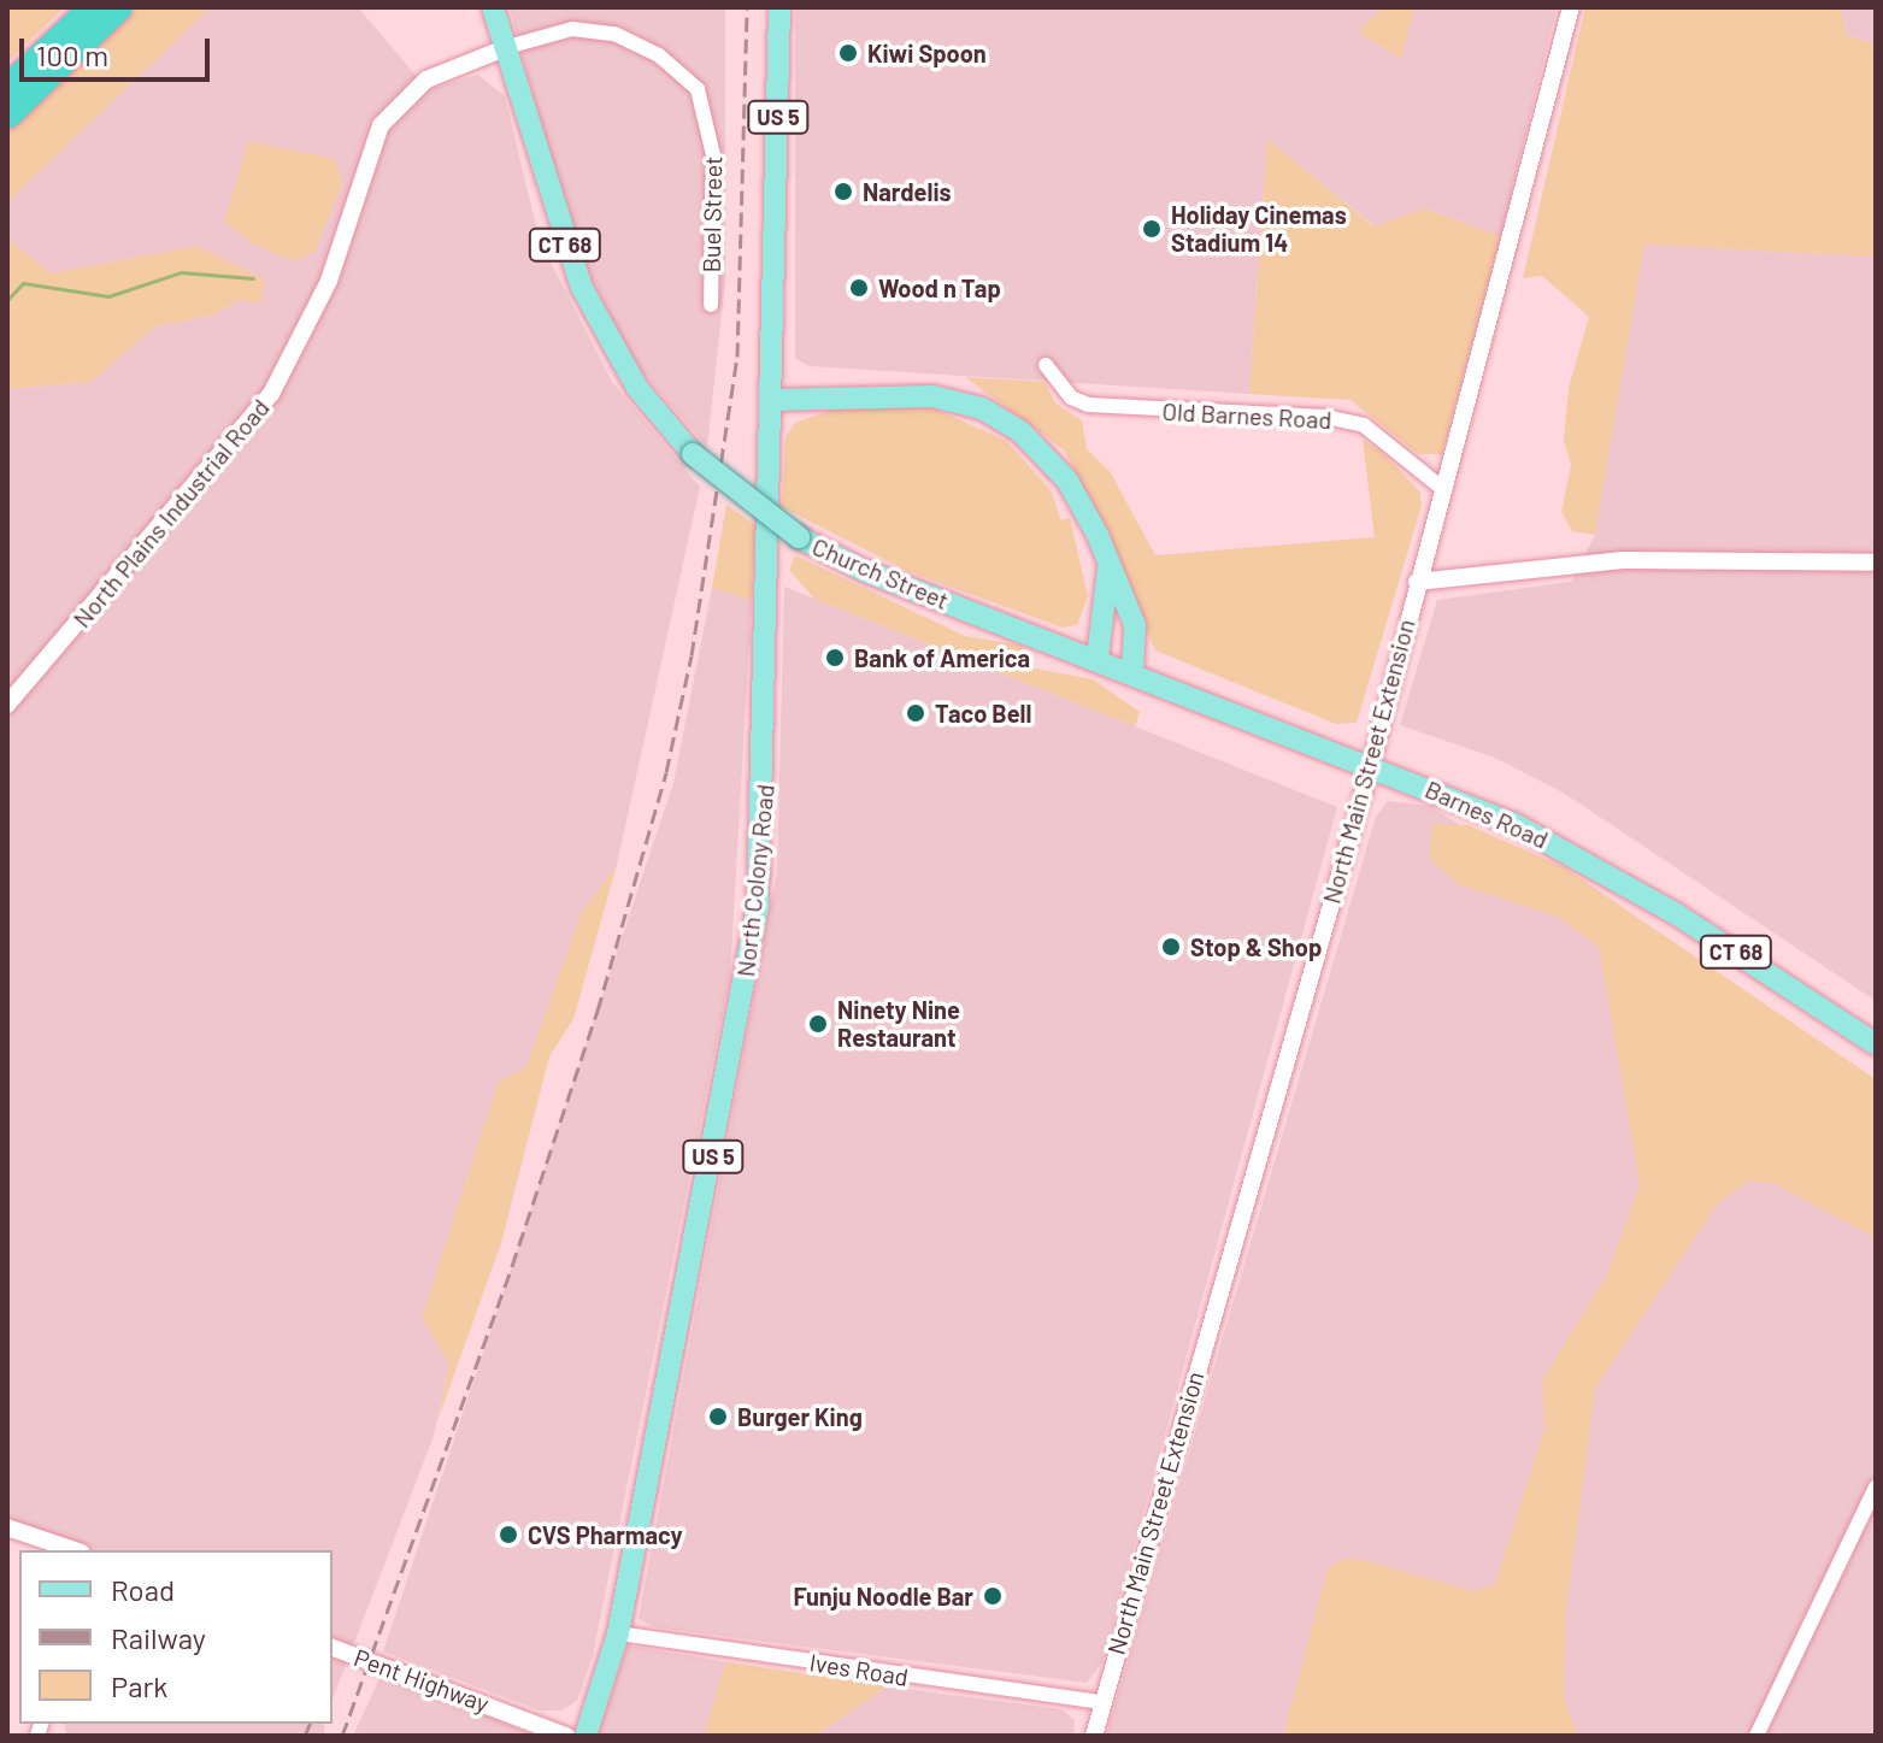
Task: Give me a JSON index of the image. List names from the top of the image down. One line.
{"streets":{"main road":["US 5","CT 68","Church Street","Barnes Road","North Colony Road"],"street":["Buel Street","Old Barnes Road","North Plains Industrial Road","North Main Street Extension","Ives Road","Pent Highway"]},"crossings":[["Buel Street","North Plains Industrial Road"],["Buel Street","Church Street"],["Old Barnes Road","North Main Street Extension"],["North Plains Industrial Road","Church Street"],["Church Street","Barnes Road"],["North Main Street Extension","Barnes Road"],["North Main Street Extension","Ives Road"],["North Colony Road","Ives Road"]],"places":["Kiwi Spoon","Nardelis","Holiday Cinemas Stadium 14","Wood n Tap","Bank of America","Taco Bell","Stop & Shop","Ninety Nine Restaurant","Burger King","CVS Pharmacy","Funju Noodle Bar"],"legend":["Road","Railway","Park"],"scale_bar":"100 m"}
